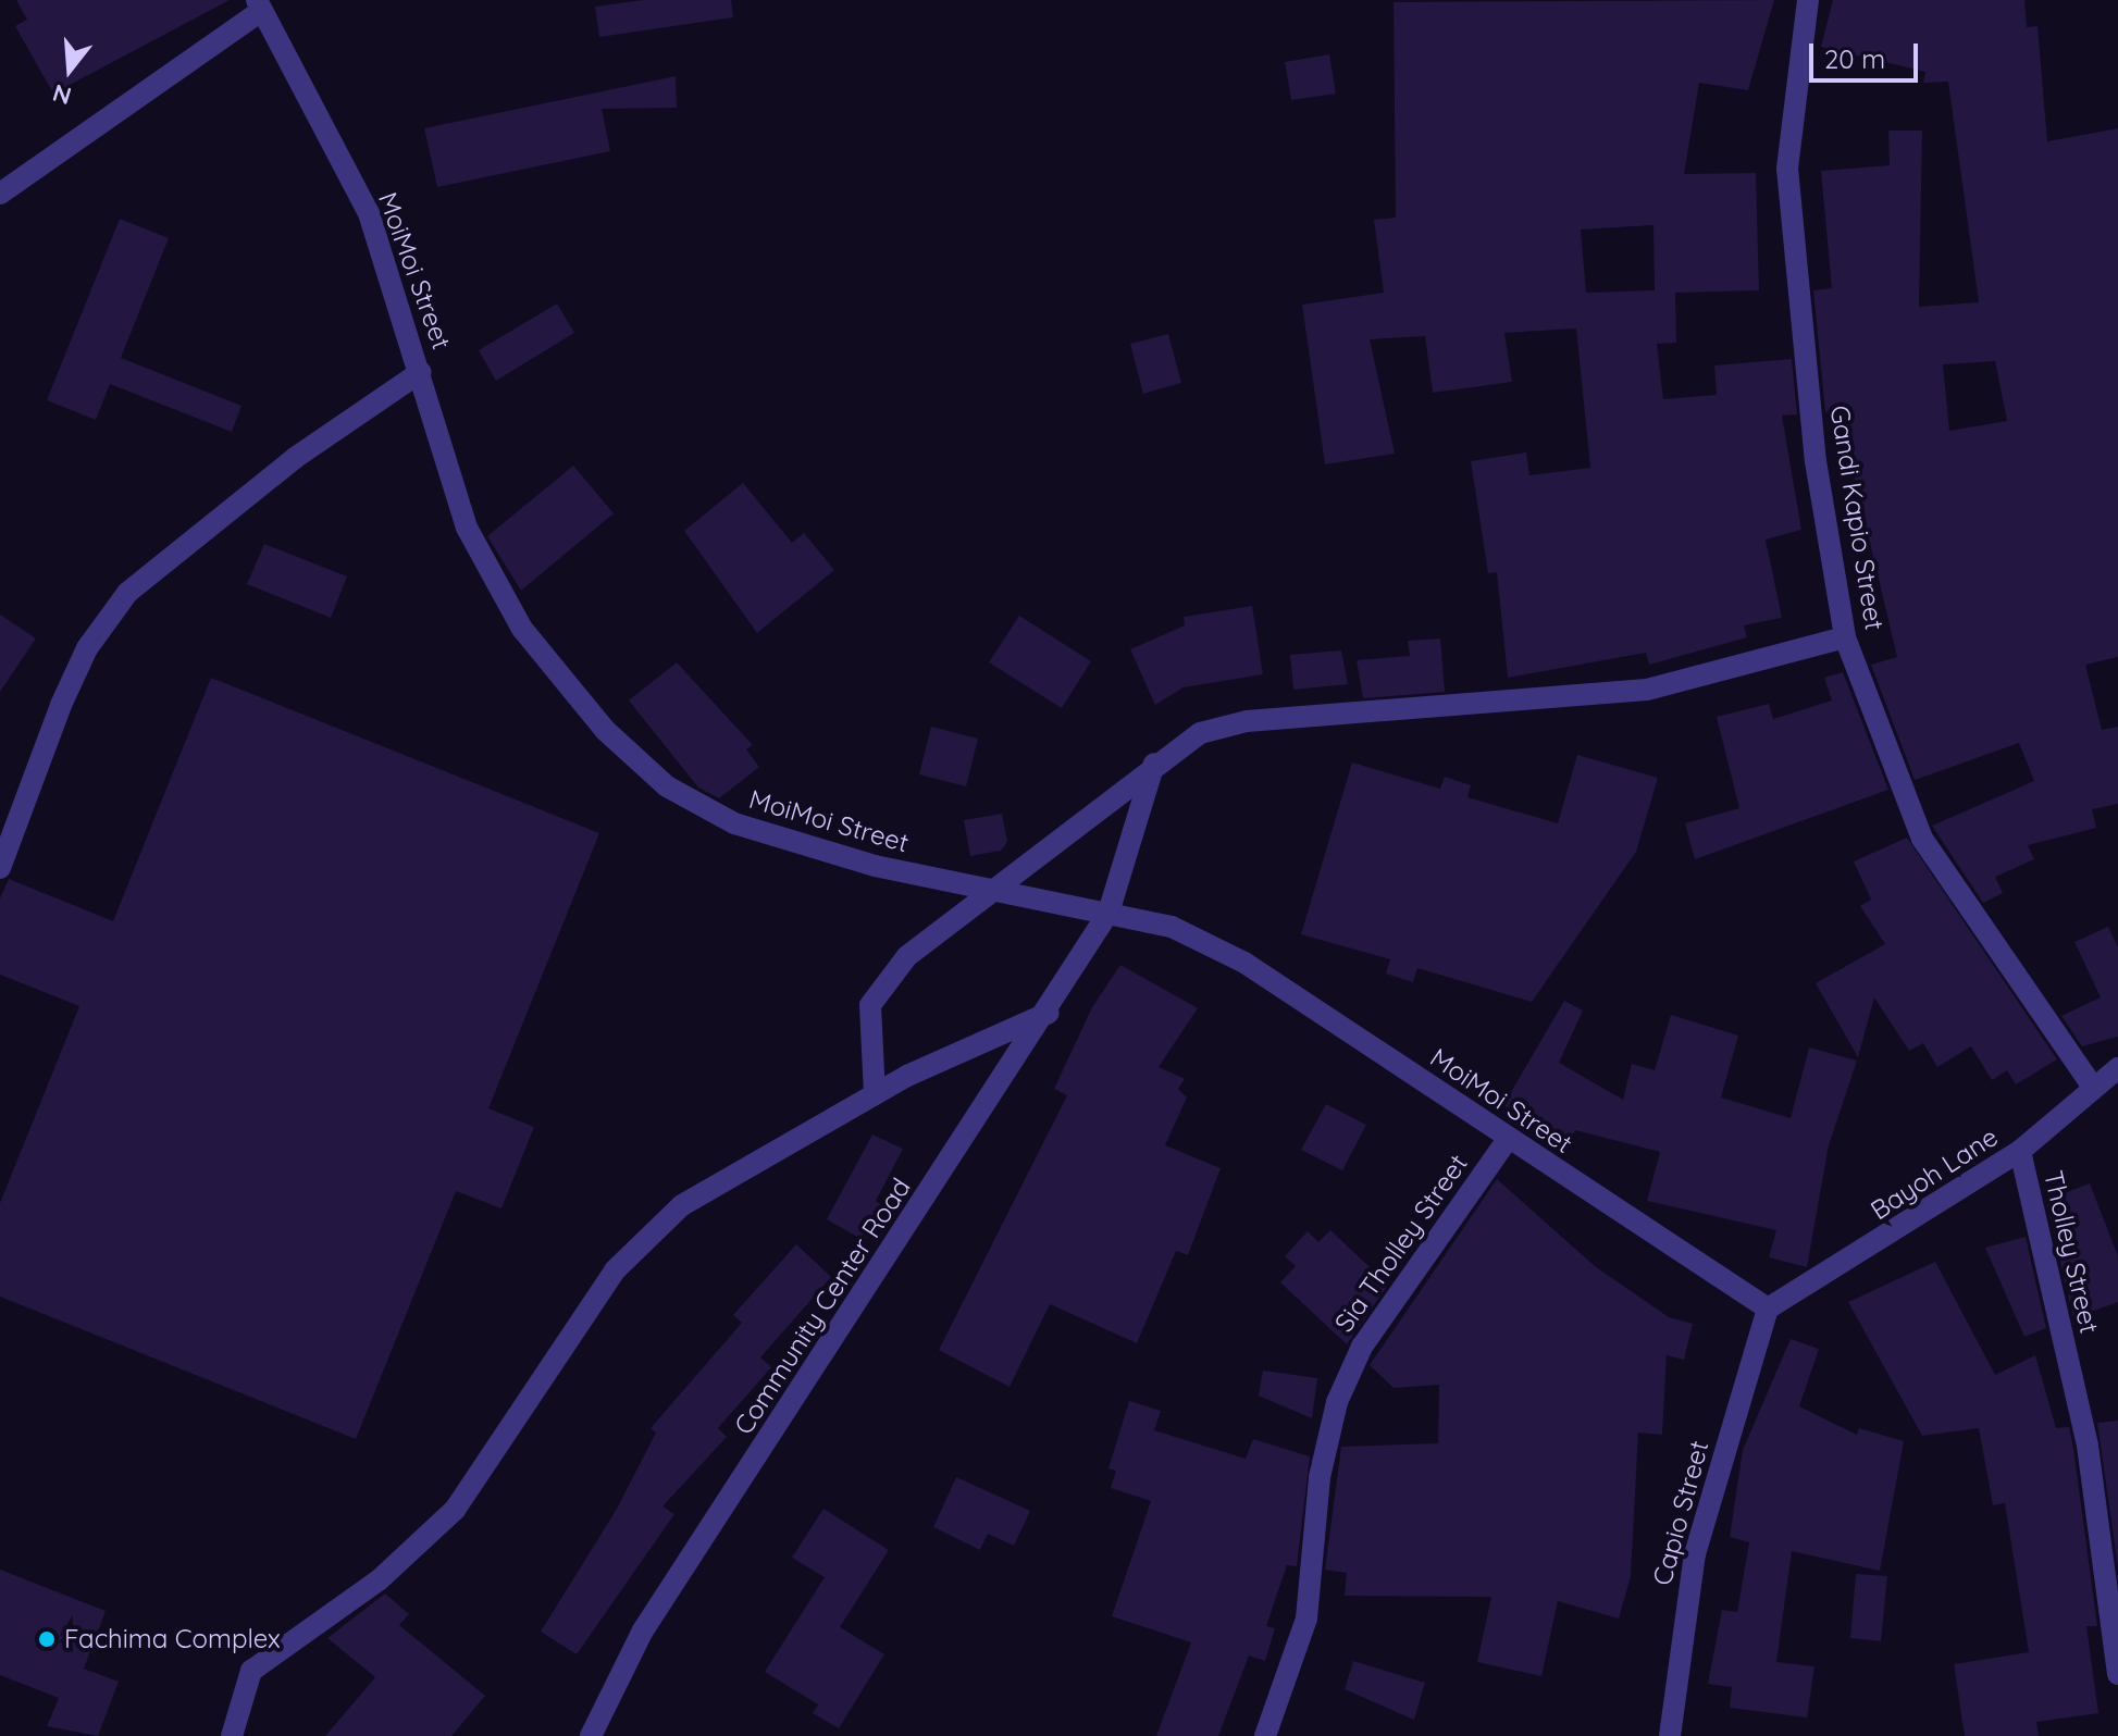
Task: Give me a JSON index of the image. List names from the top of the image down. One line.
{"streets":{"street":["MoiMoi Street","Gandi Kapio Street","Bayoh Lane","Sia Tholley Street","Tholley Street","Community Center Road","Capio Street"]},"crossings":[["MoiMoi Street","Bayoh Lane"],["MoiMoi Street","Sia Tholley Street"],["MoiMoi Street","Community Center Road"],["MoiMoi Street","Capio Street"],["Gandi Kapio Street","Bayoh Lane"],["Bayoh Lane","Tholley Street"],["Bayoh Lane","Capio Street"]],"places":["Fachima Complex"],"scale_bar":"20 m","north":"bottom"}
